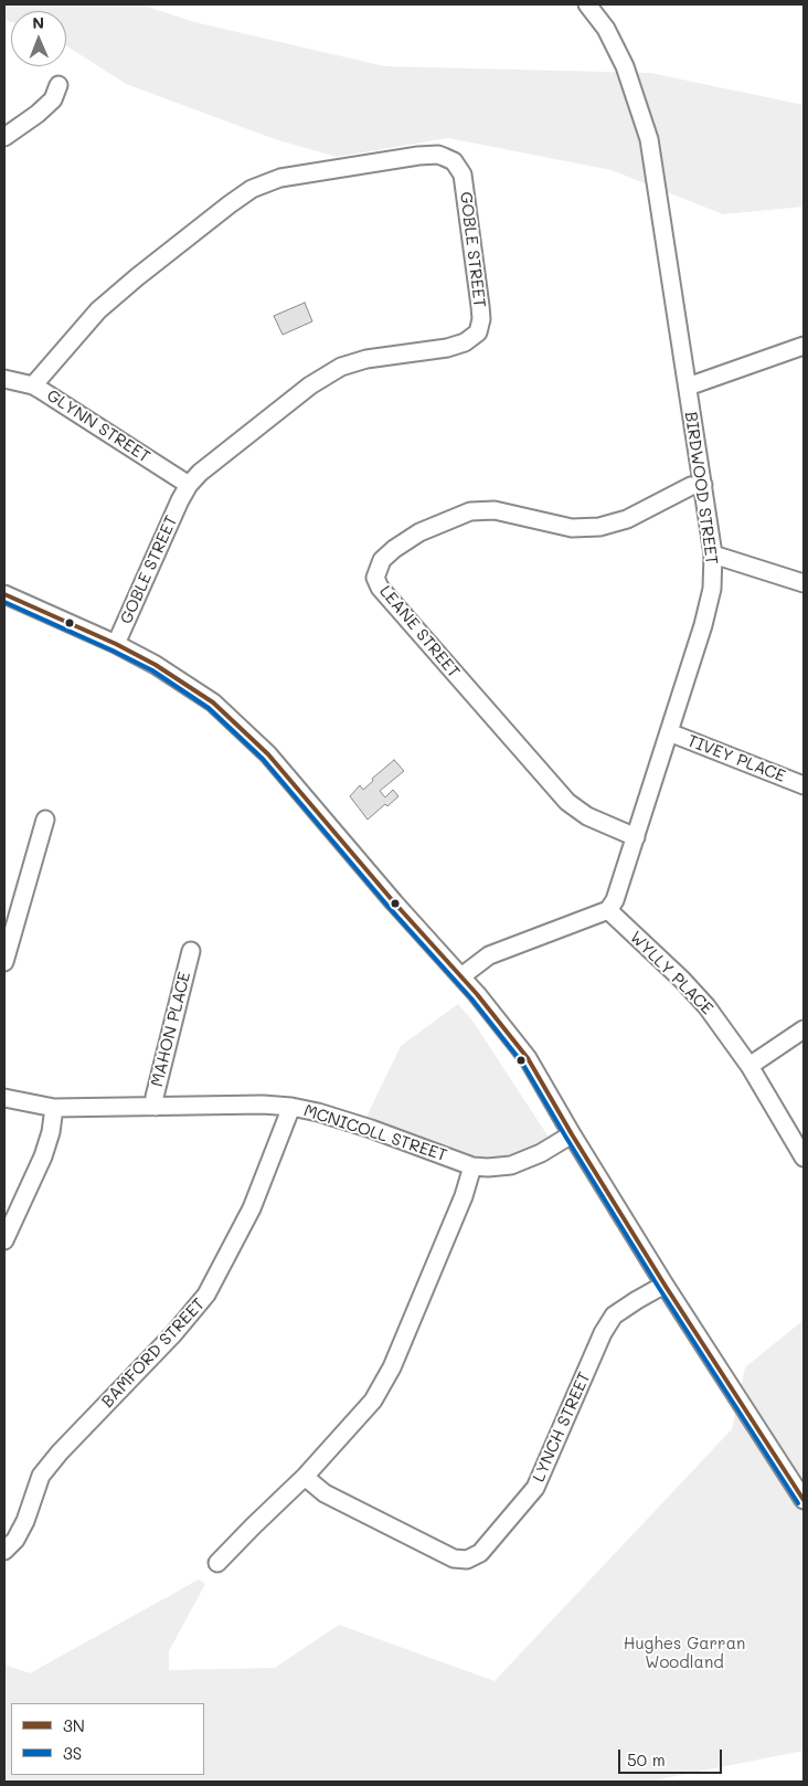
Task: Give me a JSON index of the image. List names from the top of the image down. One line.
{"streets":{"street":["GOBLE STREET","GLYNN STREET","BIRDWOOD STREET","LEANE STREET","TIVEY PLACE","WYLLY PLACE","MAHON PLACE","MCNICOLL STREET","BAMFORD STREET","LYNCH STREET"]},"crossings":[["GOBLE STREET","GLYNN STREET"],["BIRDWOOD STREET","LEANE STREET"],["BIRDWOOD STREET","TIVEY PLACE"],["BIRDWOOD STREET","WYLLY PLACE"],["MAHON PLACE","MCNICOLL STREET"],["MCNICOLL STREET","BAMFORD STREET"]],"parks":["Hughes Garran Woodland"],"lines":["transit line 3N","transit line 3S"],"legend":["3N","3S"],"scale_bar":"50 m","north":"top"}
